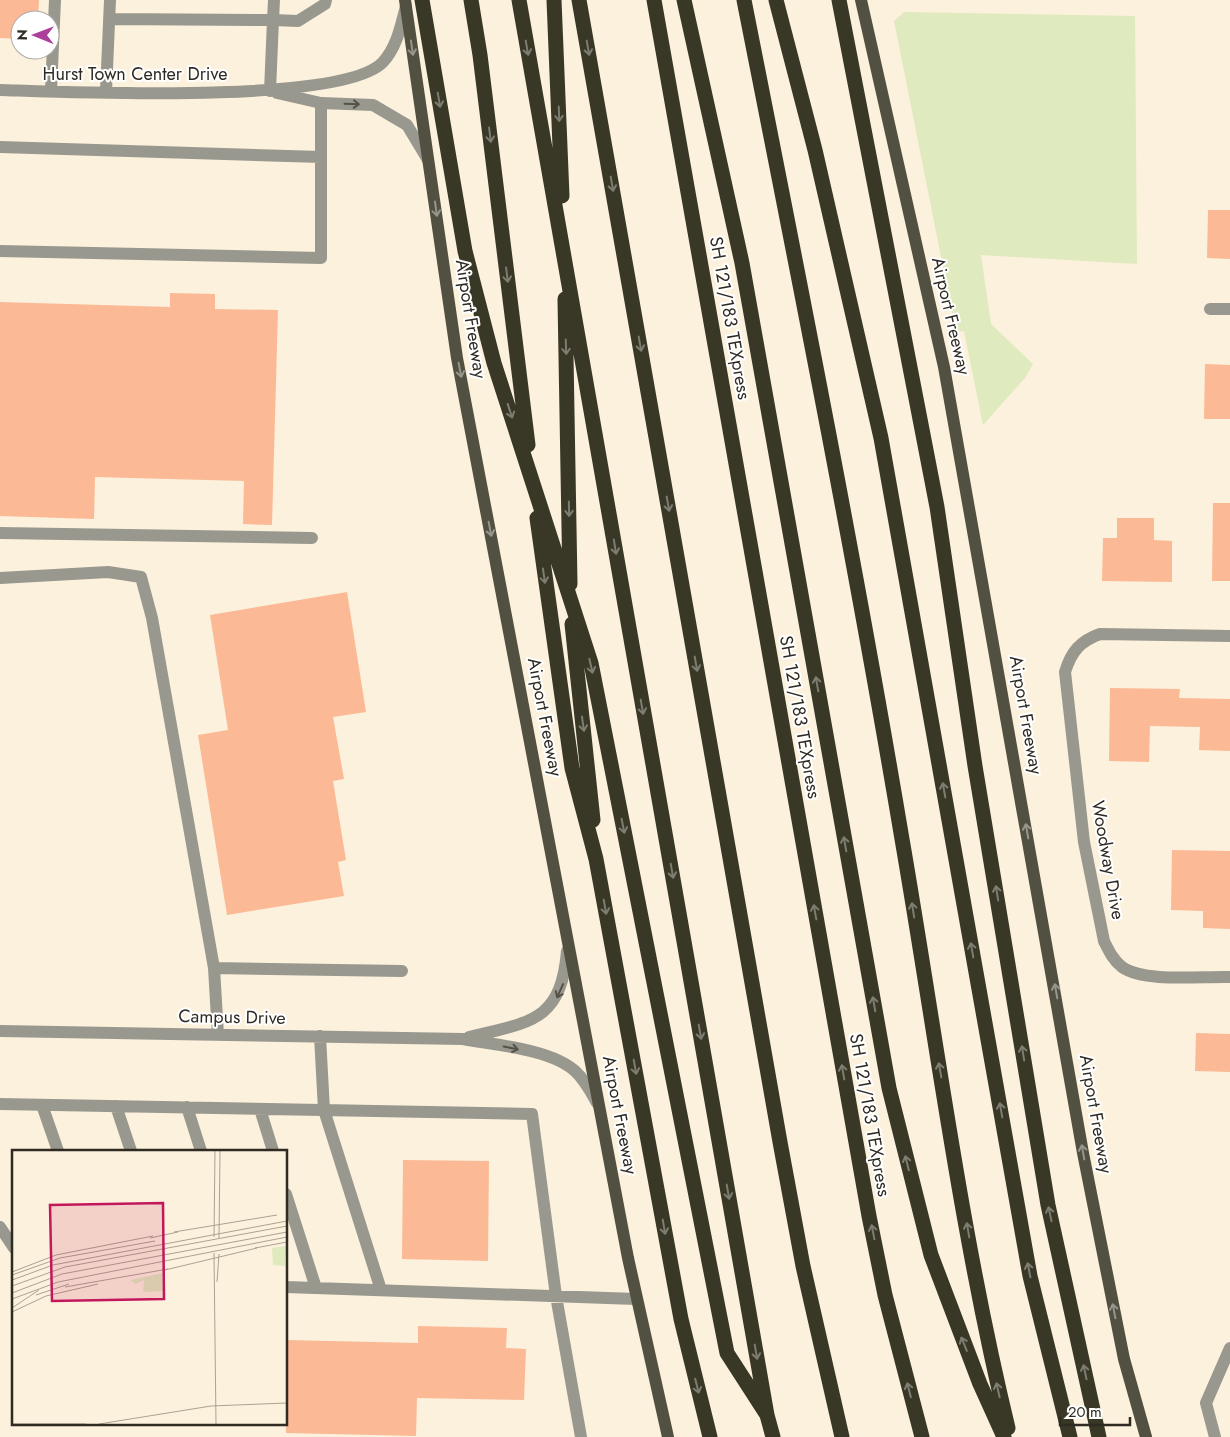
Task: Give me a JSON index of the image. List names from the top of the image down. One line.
{"streets":{"highway":["SH 121/183 TEXpress"],"main road":["Airport Freeway"],"street":["Hurst Town Center Drive","Woodway Drive","Campus Drive"]},"crossings":[["Hurst Town Center Drive","Airport Freeway"],["Airport Freeway","Campus Drive"]],"scale_bar":"20 m","north":"left"}
